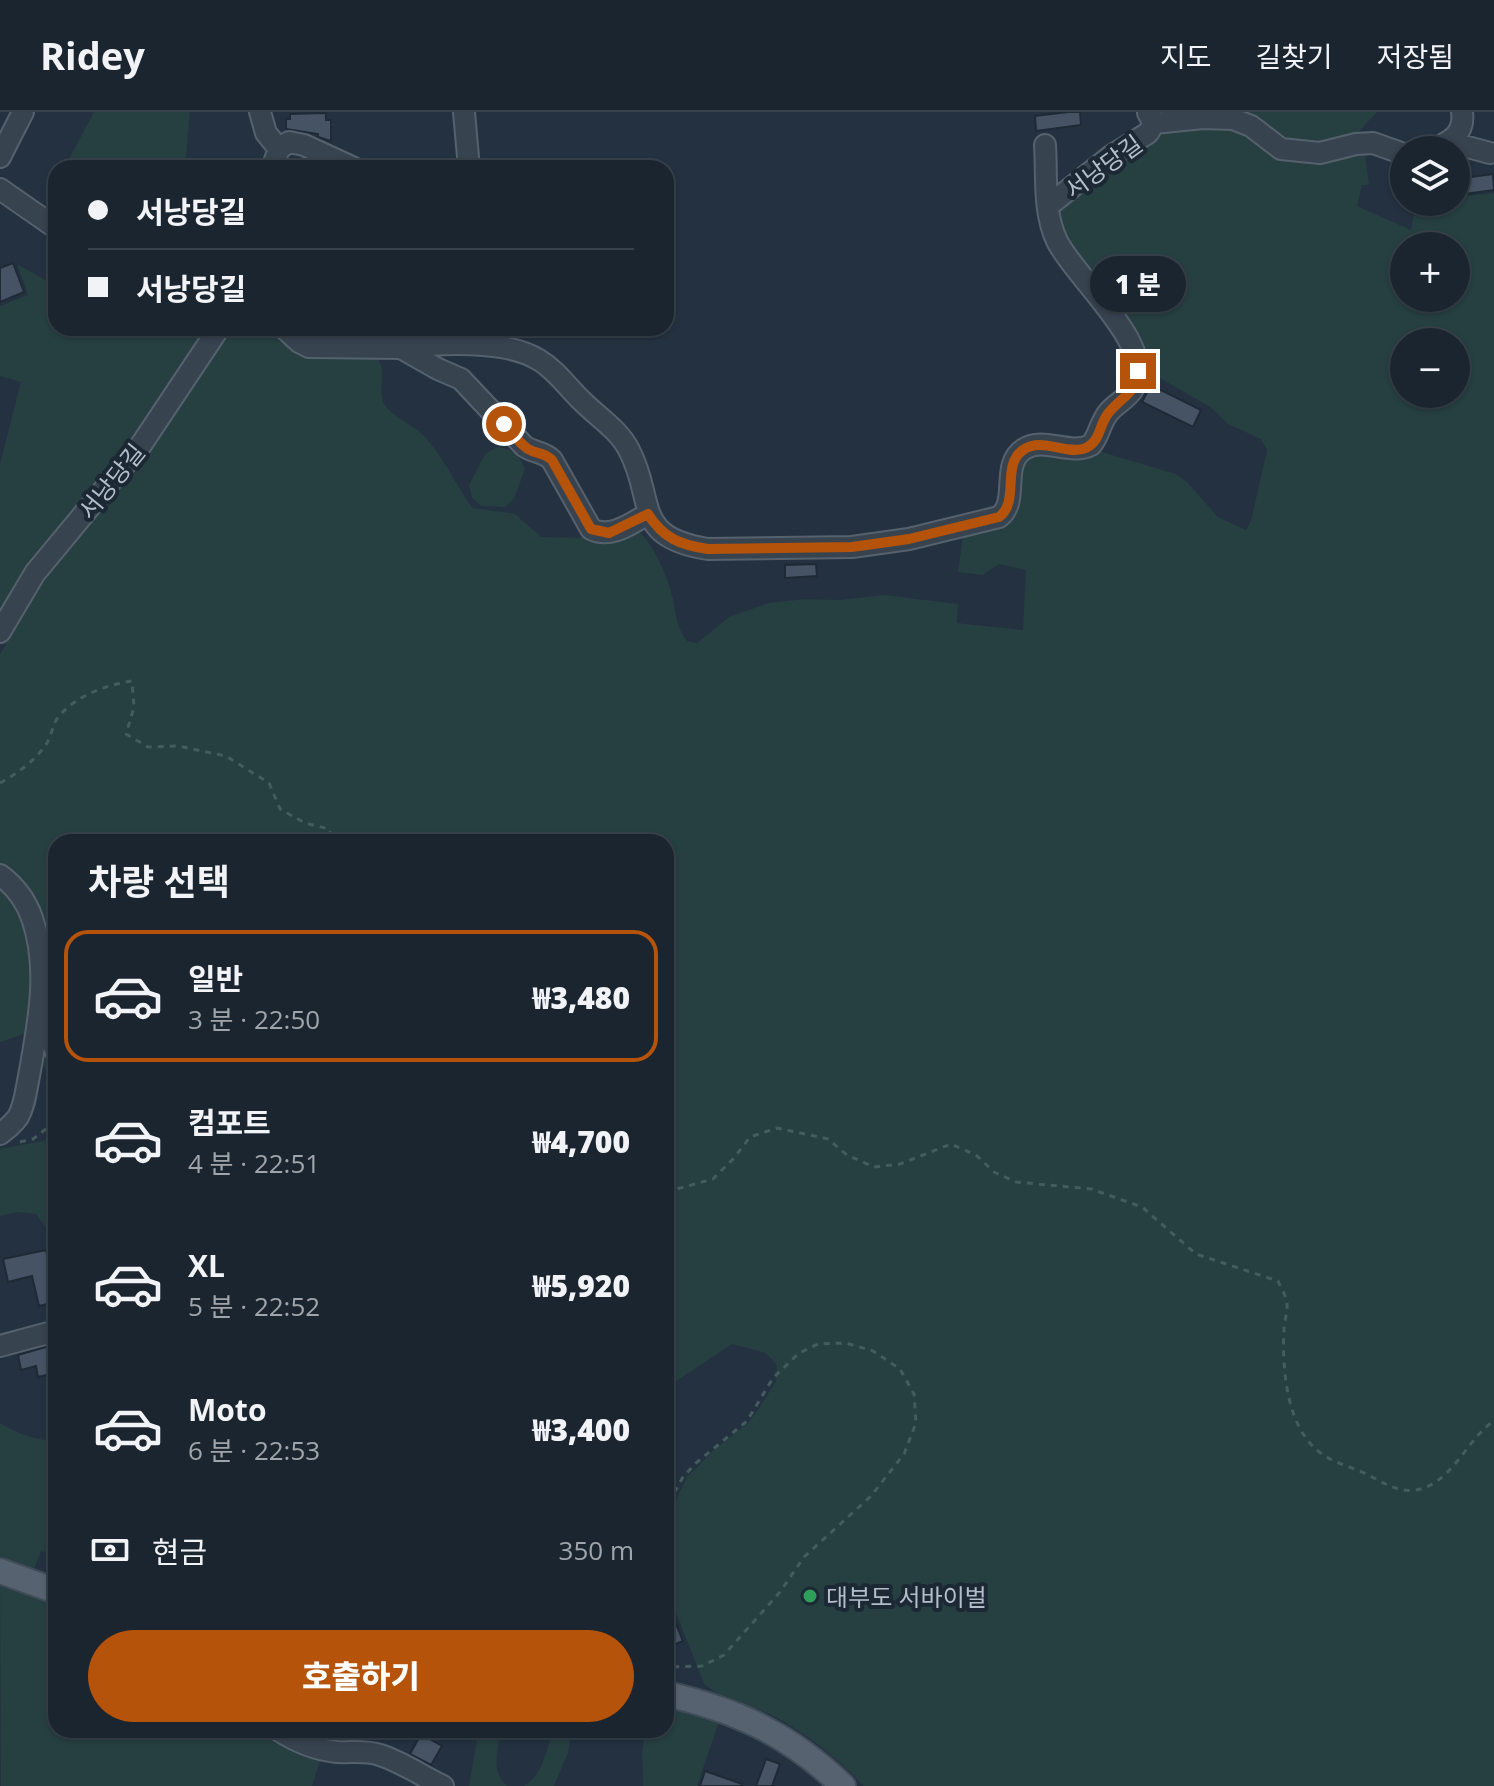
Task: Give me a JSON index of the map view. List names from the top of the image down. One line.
{"streets":{"lane":["서낭당길"]},"places":["대부도 서바이벌"],"page":{"header":"Ridey","nav":["지도","길찾기","저장됨"],"map_buttons":["+","−"],"banner":["서낭당길","서낭당길"],"bubble":"1 분","heading":"차량 선택","list":[{"name":"일반","note":"3 분 · 22:50","value":"₩3,480"},{"name":"컴포트","note":"4 분 · 22:51","value":"₩4,700"},{"name":"XL","note":"5 분 · 22:52","value":"₩5,920"},{"name":"Moto","note":"6 분 · 22:53","value":"₩3,400"}],"pay":["현금","350 m"],"buttons":"호출하기"}}
